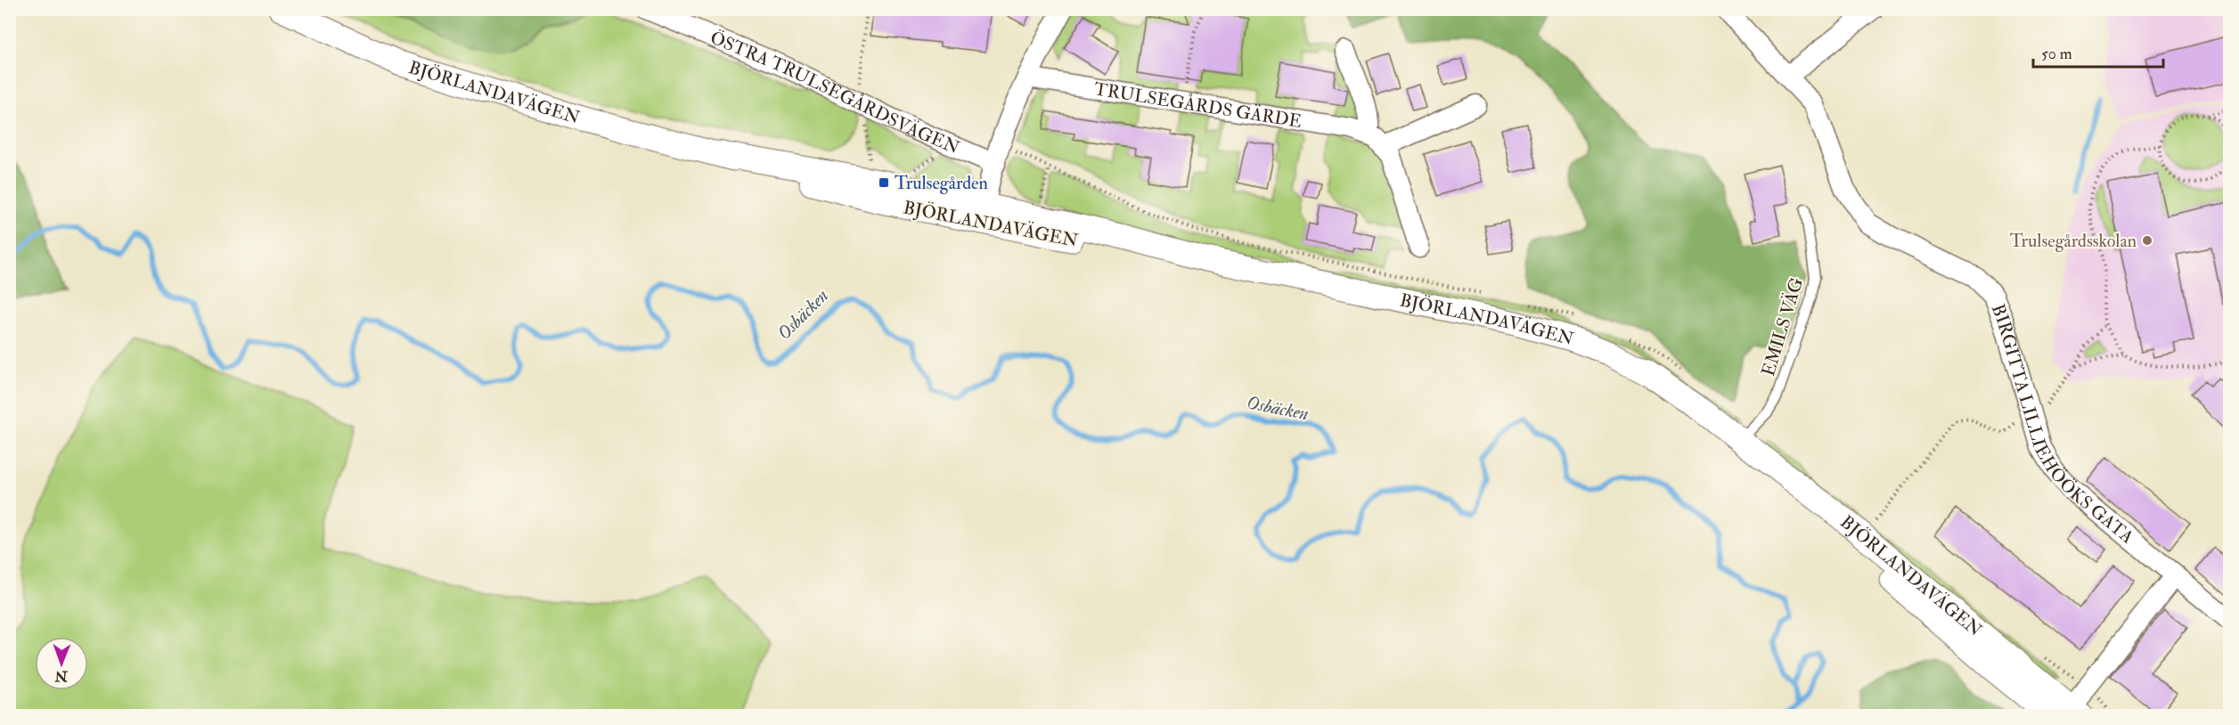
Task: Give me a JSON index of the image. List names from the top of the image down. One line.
{"streets":{"street":["BJÖRLANDAVÄGEN","ÖSTRA TRULSEGÅRDSVÄGEN","TRULSEGÅRDS GÄRDE","BIRGITTA LILLIEHÖÖKS GATA"],"lane":["EMILS VÄG"]},"crossings":[["BJÖRLANDAVÄGEN","EMILS VÄG"]],"water":["Osbäcken"],"places":{"transit":["Trulsegården"],"other":["Trulsegårdsskolan"]},"scale_bar":"50 m","north":"bottom"}
